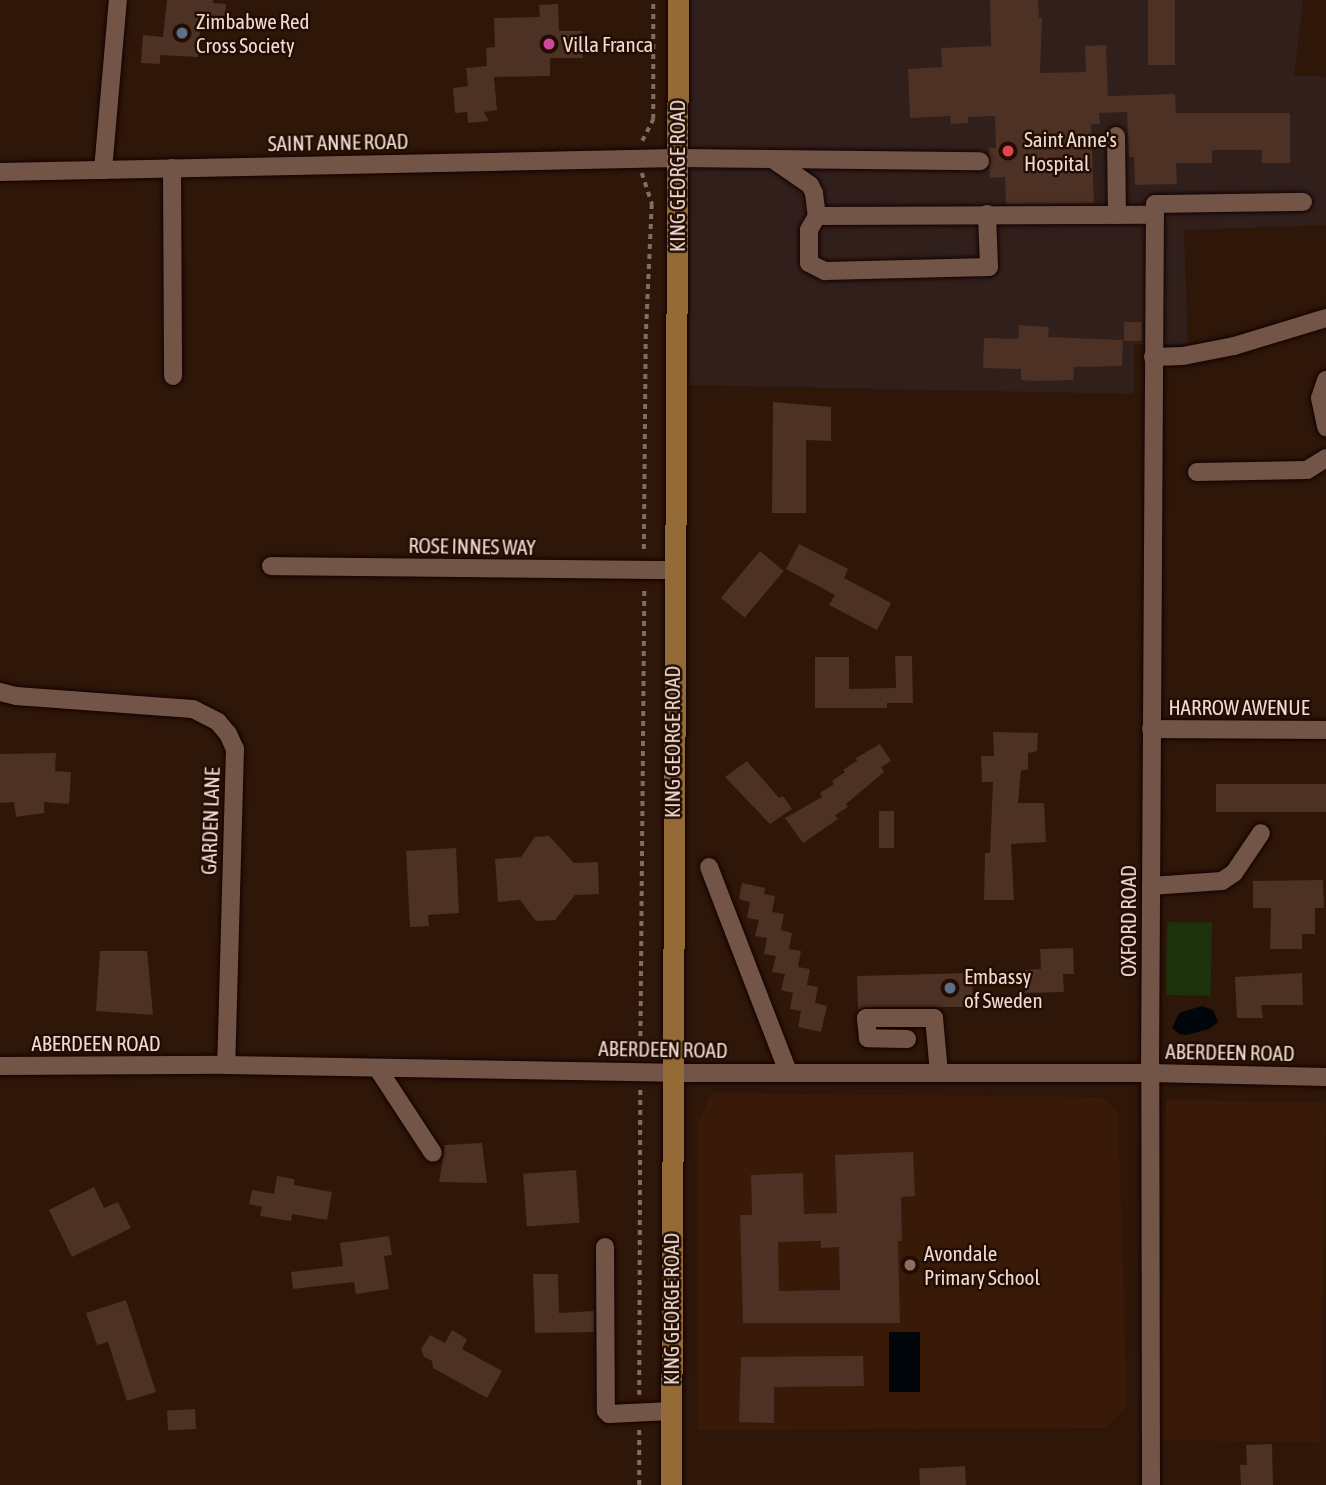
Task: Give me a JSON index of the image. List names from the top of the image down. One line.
{"streets":{"main road":["KING GEORGE ROAD"],"street":["SAINT ANNE ROAD","ROSE INNES WAY","HARROW AWENUE","GARDEN LANE","OXFORD ROAD","ABERDEEN ROAD"]},"crossings":[["SAINT ANNE ROAD","KING GEORGE ROAD"],["KING GEORGE ROAD","ROSE INNES WAY"],["KING GEORGE ROAD","ABERDEEN ROAD"],["HARROW AWENUE","OXFORD ROAD"],["GARDEN LANE","ABERDEEN ROAD"],["OXFORD ROAD","ABERDEEN ROAD"]],"places":["Zimbabwe Red Cross Society","Villa Franca","Saint Anne's Hospital","Embassy of Sweden","Avondale Primary School"]}
